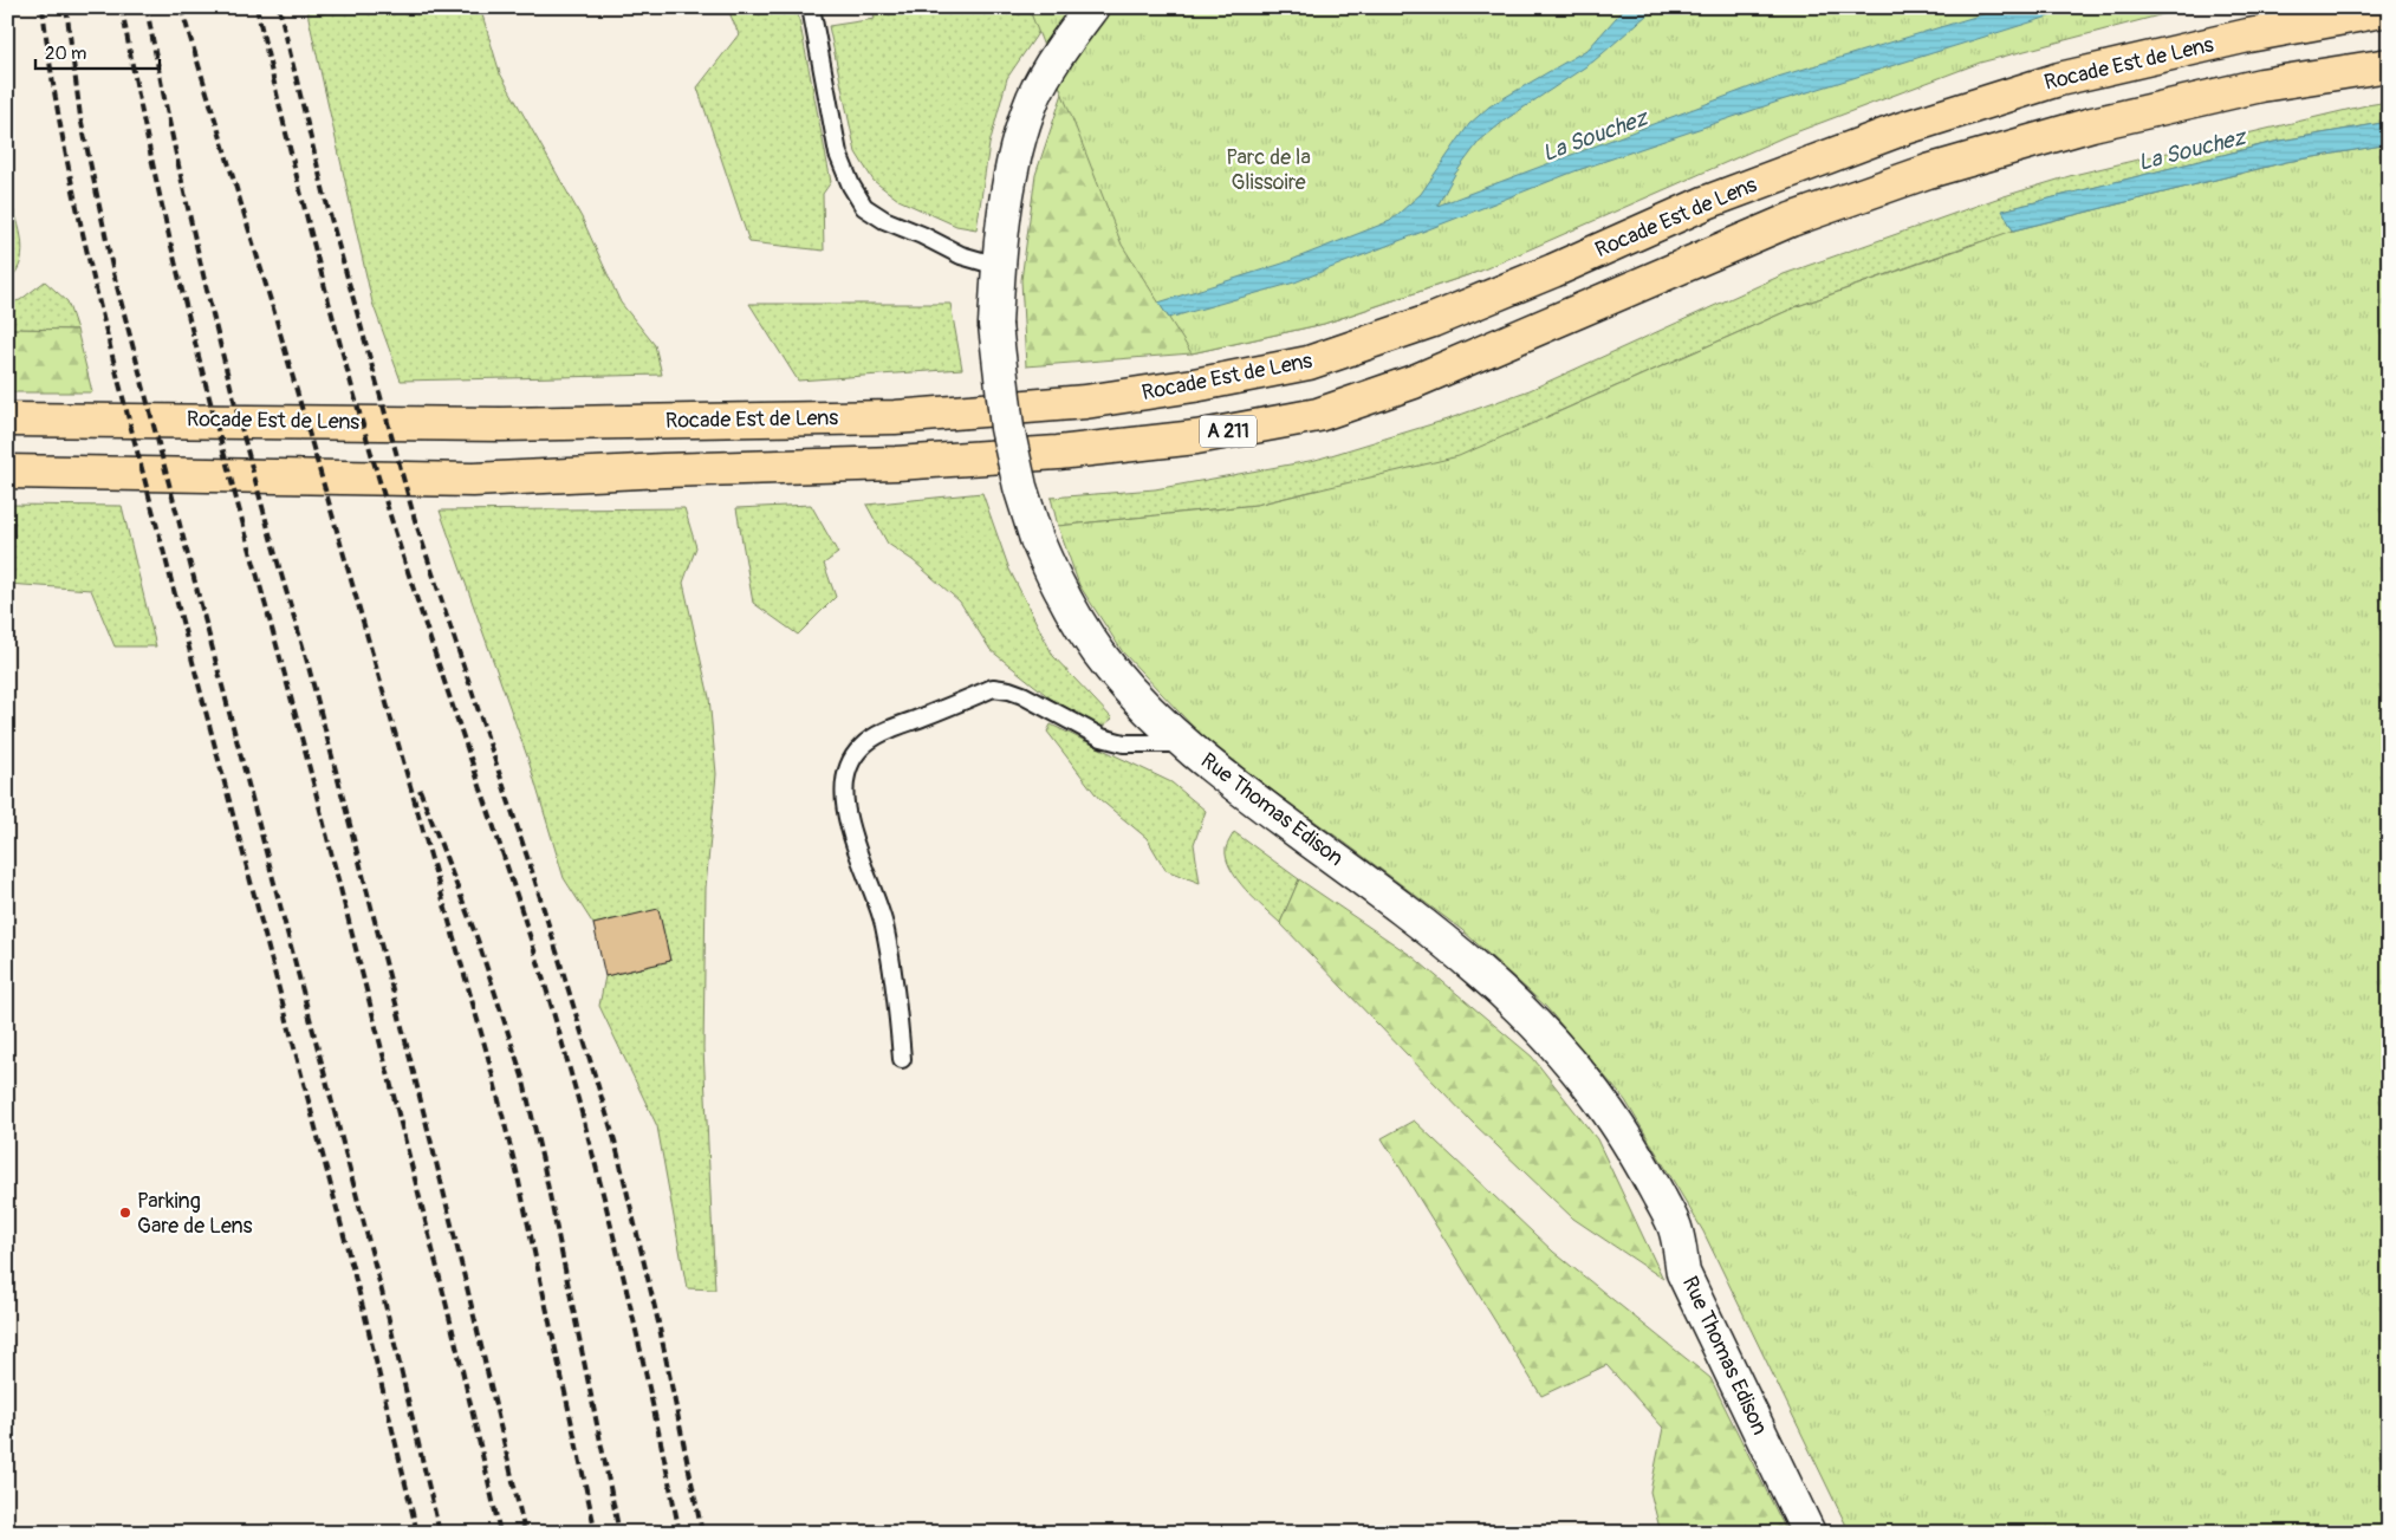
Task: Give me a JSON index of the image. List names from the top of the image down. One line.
{"streets":{"highway":["Rocade Est de Lens","A 211"],"street":["Rue Thomas Edison"]},"water":["La Souchez"],"parks":["Parc de la Glissoire"],"places":["Parking Gare de Lens"],"scale_bar":"20 m"}
